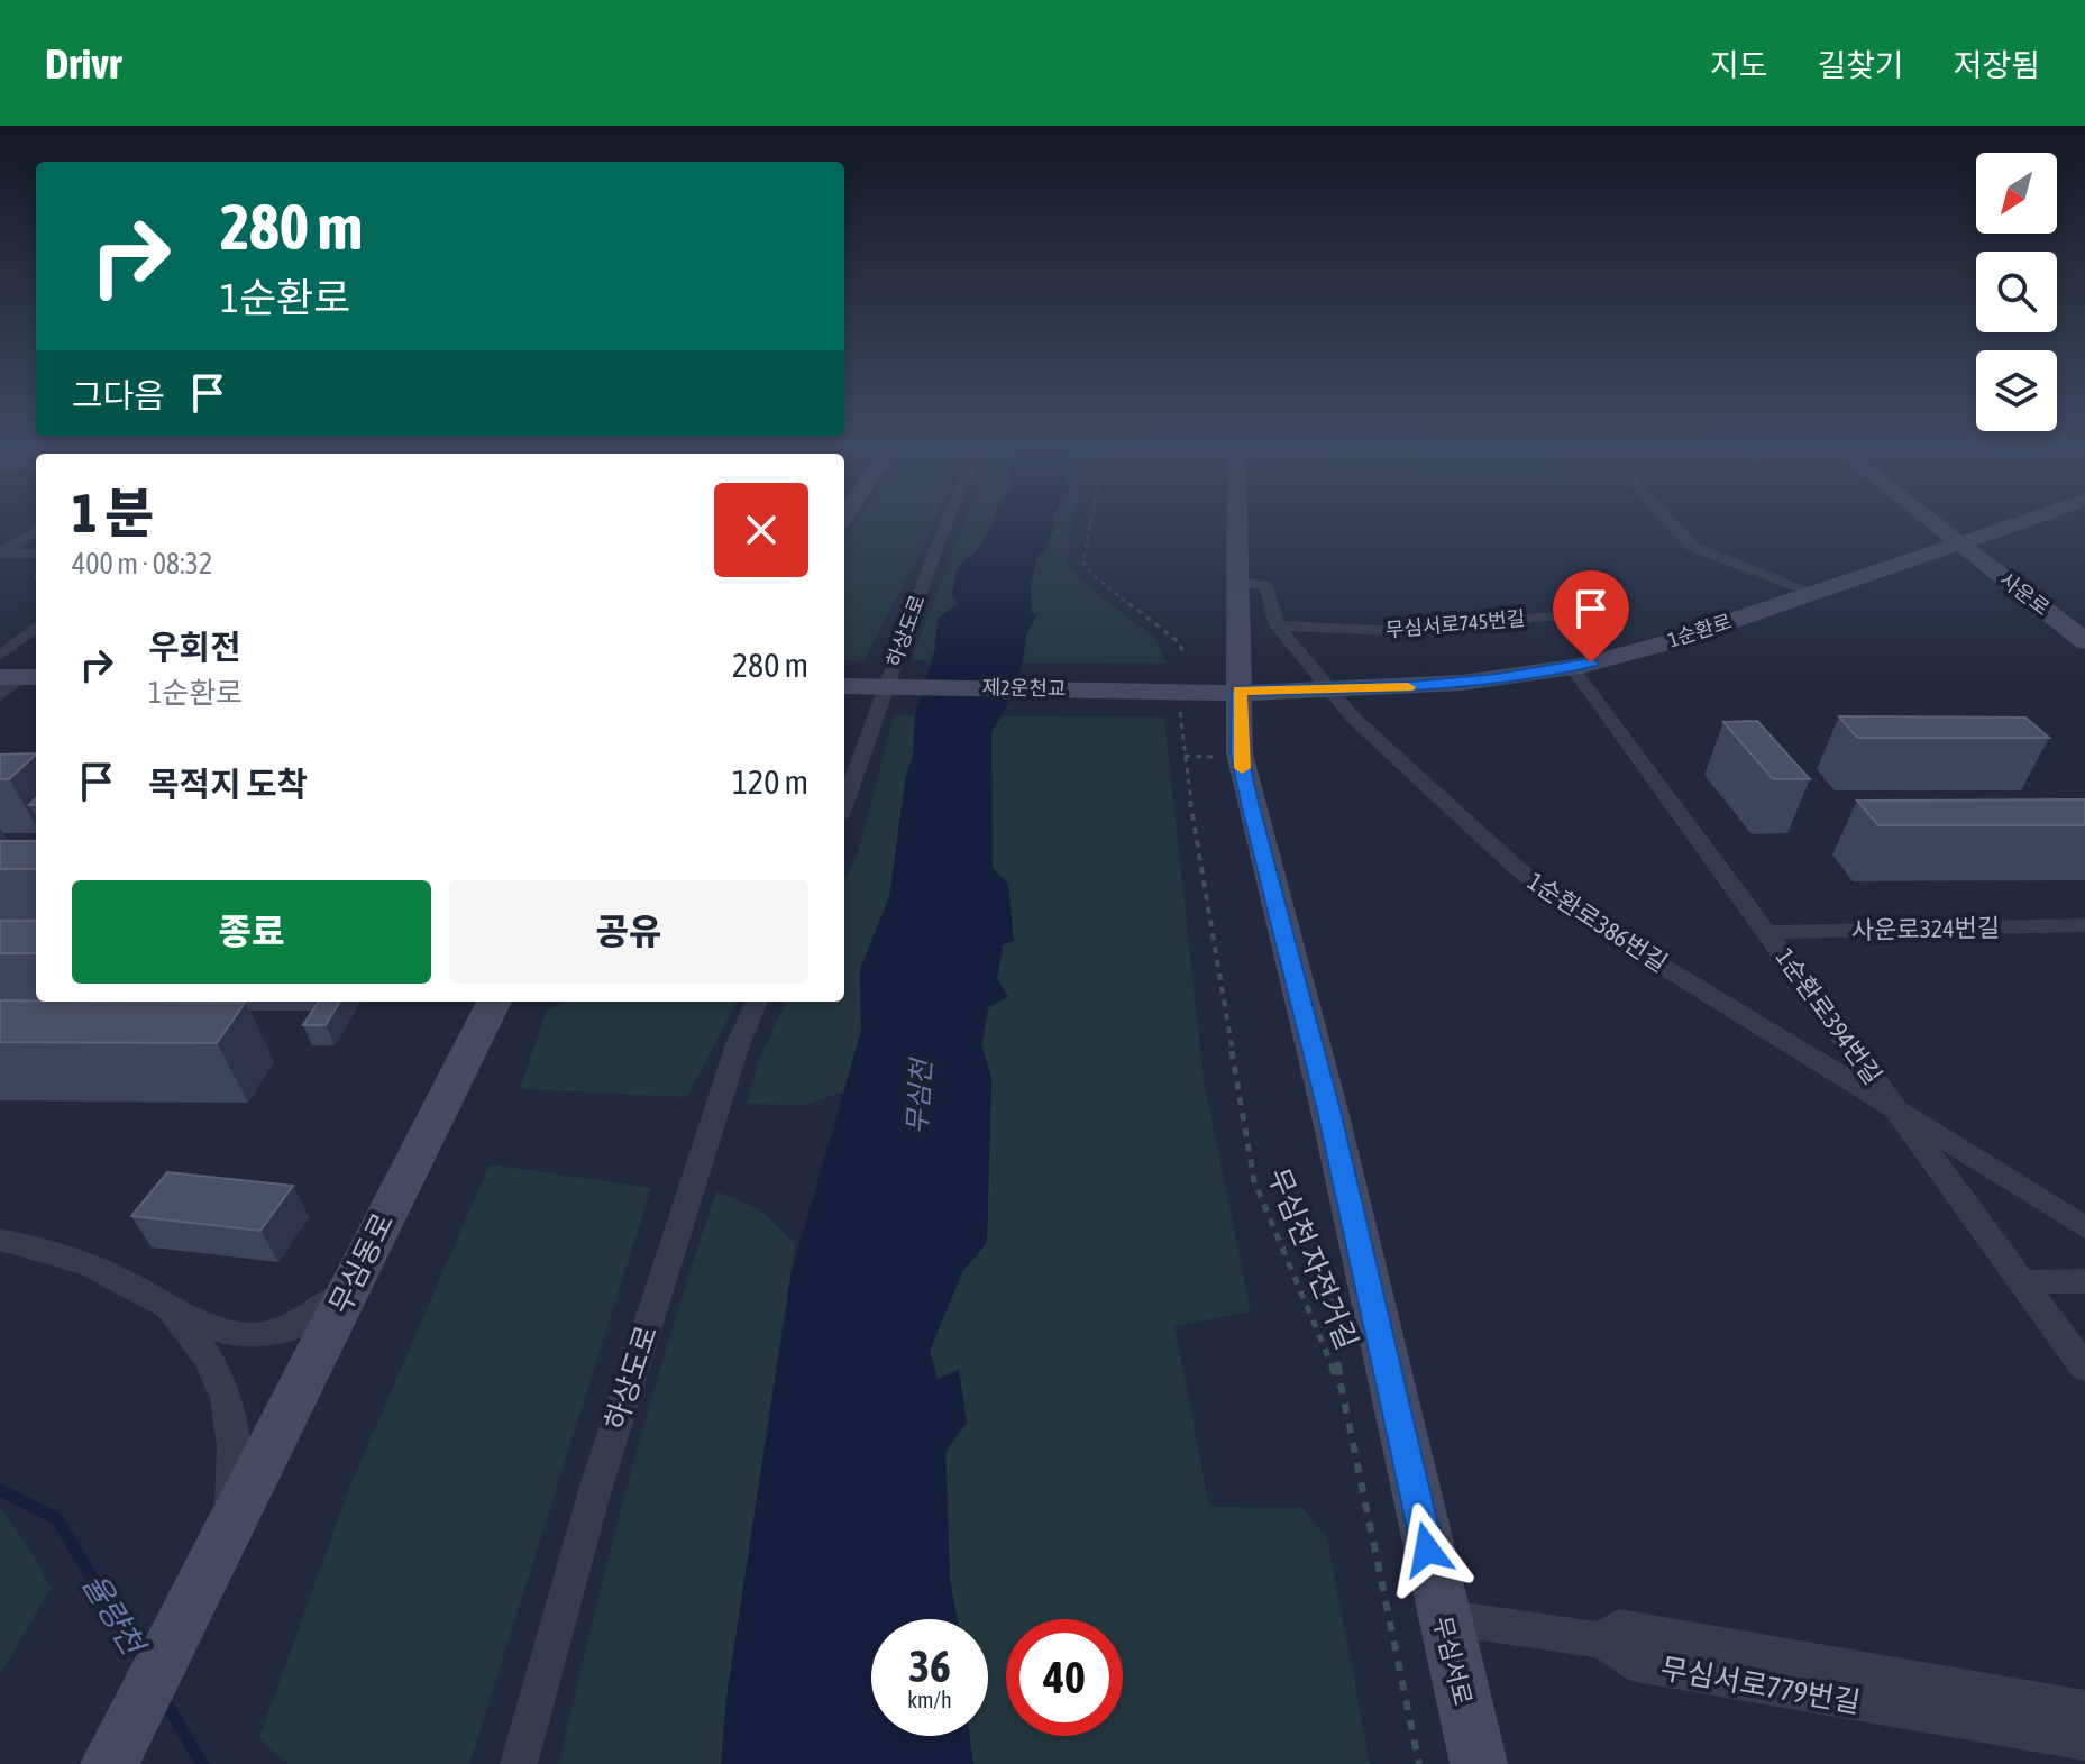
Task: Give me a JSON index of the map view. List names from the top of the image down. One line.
{"streets":{"main road":["사운로","1순환로","제2운천교","무심동로","무심서로"],"street":["무심서로745번길","하상도로","1순환로386번길","사운로324번길","1순환로394번길","무심서로779번길"],"path":["무심천 자전거길"]},"crossings":[["사운로","1순환로"],["무심서로745번길","1순환로386번길"],["1순환로","제2운천교"],["1순환로","1순환로386번길"],["1순환로","1순환로394번길"],["1순환로","무심서로"],["제2운천교","무심서로"],["1순환로386번길","1순환로394번길"],["사운로324번길","1순환로394번길"],["무심서로","무심서로779번길"]],"water":["무심천","율량천"],"north":"bottom left","page":{"header":"Drivr","nav":["지도","길찾기","저장됨"],"turn":["280 m","1순환로"],"then":"그다음","heading":["1 분","400 m · 08:32"],"list":[{"name":"우회전","note":"1순환로","value":"280 m"},{"name":"목적지 도착","value":"120 m"}],"buttons":["종료","공유"],"speed":"36 km/h","limit":"40"}}
